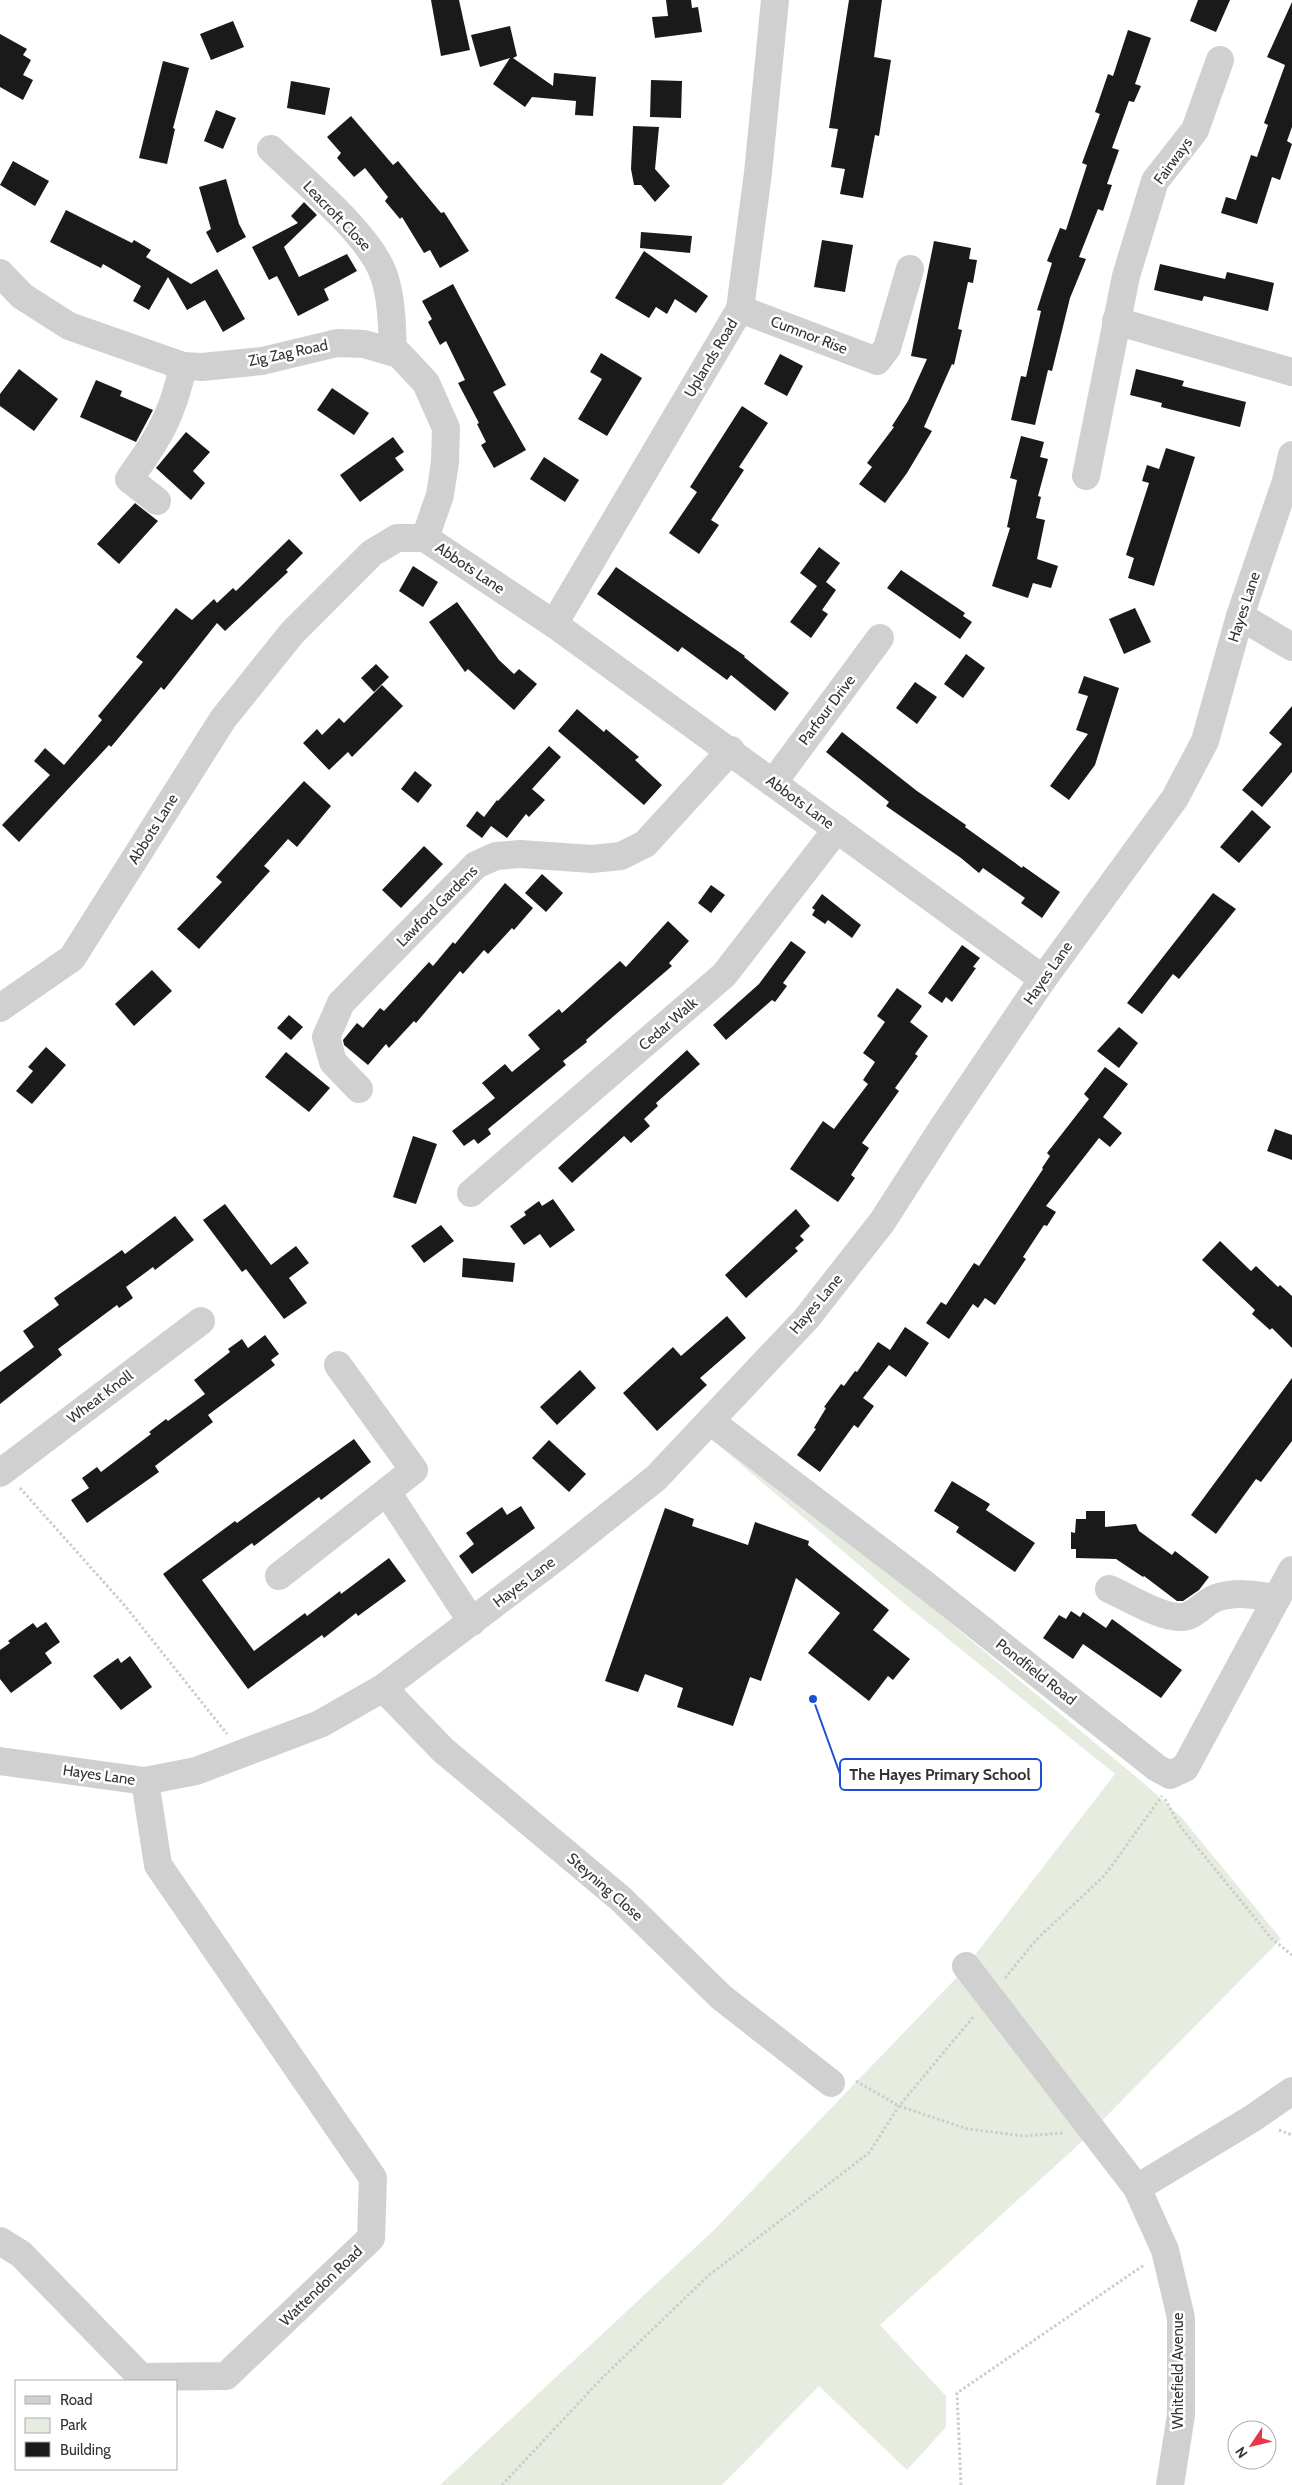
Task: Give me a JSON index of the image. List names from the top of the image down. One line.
{"streets":{"street":["Fairways","Leacroft Close","Cumnor Rise","Zig Zag Road","Uplands Road","Abbots Lane","Hayes Lane","Parfour Drive","Lawford Gardens","Cedar Walk","Wheat Knoll","Pondfield Road","Steyning Close","Wattendon Road","Whitefield Avenue"]},"crossings":[["Leacroft Close","Zig Zag Road"],["Cumnor Rise","Uplands Road"],["Zig Zag Road","Abbots Lane"],["Uplands Road","Abbots Lane"],["Abbots Lane","Hayes Lane"],["Abbots Lane","Parfour Drive"],["Abbots Lane","Lawford Gardens"],["Abbots Lane","Cedar Walk"],["Hayes Lane","Pondfield Road"],["Hayes Lane","Steyning Close"],["Hayes Lane","Wattendon Road"]],"places":["The Hayes Primary School"],"legend":["Road","Park","Building"],"north":"bottom left"}
